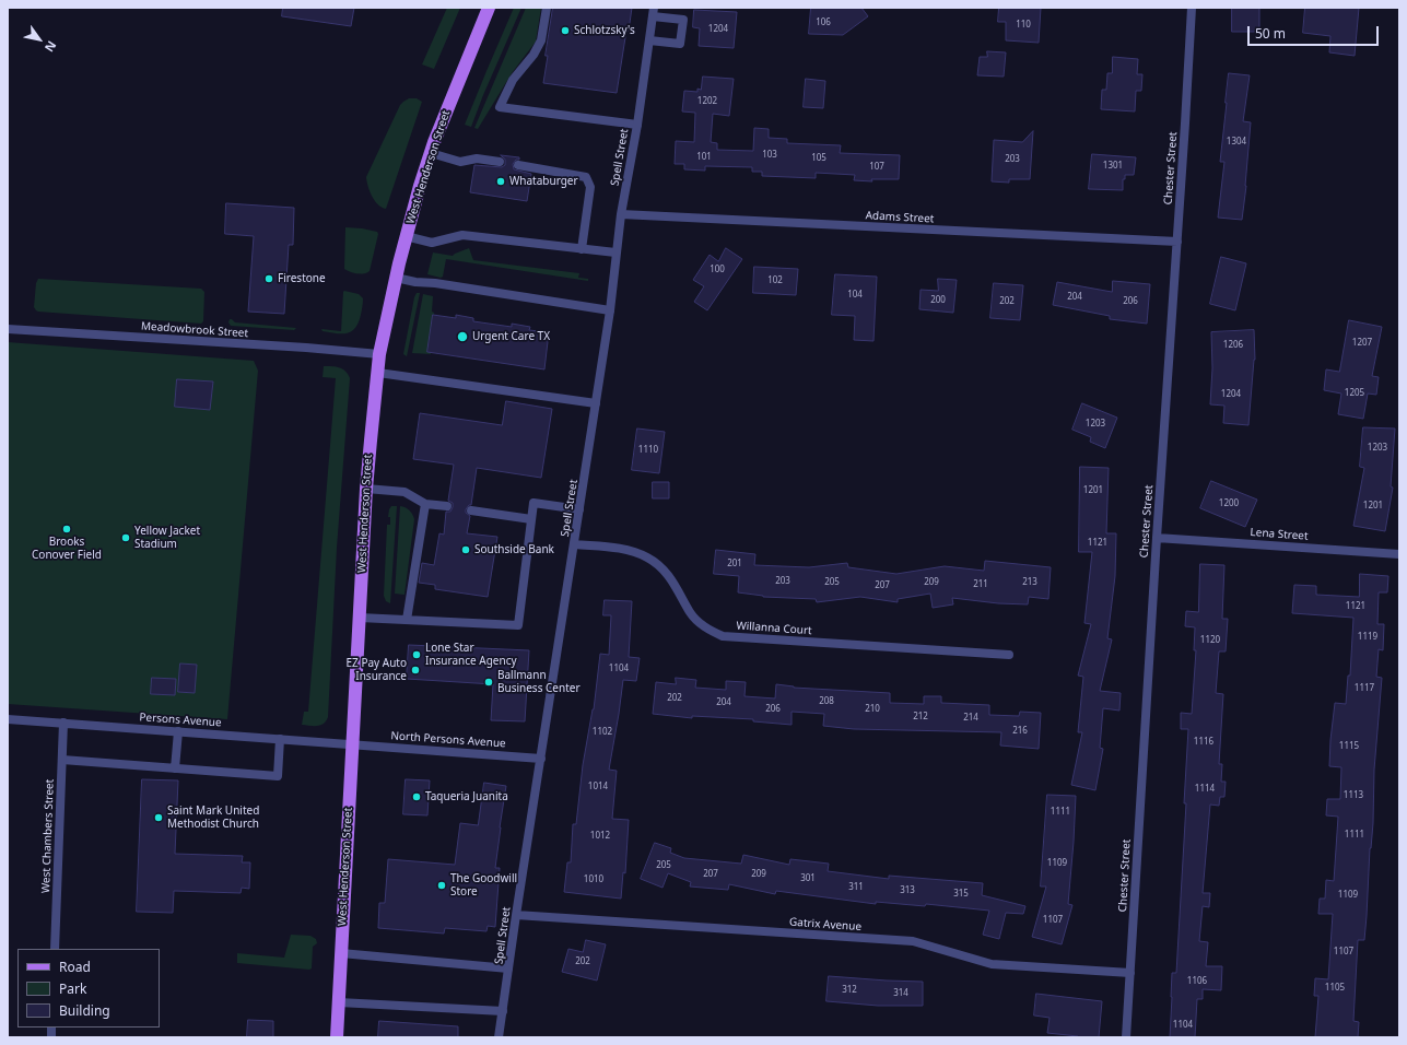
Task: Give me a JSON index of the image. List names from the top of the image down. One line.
{"streets":{"main road":["West Henderson Street"],"street":["Spell Street","Chester Street","Adams Street","Meadowbrook Street","Lena Street","Willanna Court","Persons Avenue","North Persons Avenue","West Chambers Street","Gatrix Avenue"]},"crossings":[["Spell Street","Adams Street"],["Spell Street","Willanna Court"],["Spell Street","North Persons Avenue"],["Spell Street","Gatrix Avenue"],["West Henderson Street","Meadowbrook Street"],["West Henderson Street","Persons Avenue"],["West Henderson Street","North Persons Avenue"],["Chester Street","Adams Street"],["Chester Street","Lena Street"],["Chester Street","Gatrix Avenue"],["Persons Avenue","North Persons Avenue"],["Persons Avenue","West Chambers Street"]],"places":["Schlotzsky's","Whataburger","Firestone","Urgent Care TX","Brooks Conover Field","Yellow Jacket Stadium","Southside Bank","Lone Star Insurance Agency","EZ Pay Auto Insurance","Ballmann Business Center","Taqueria Juanita","Saint Mark United Methodist Church","The Goodwill Store"],"house_numbers":["106","110","1204","1202","1304","103","101","105","203","1301","107","100","102","104","204","200","202","206","1207","1206","1205","1204","1203","1203","1110","1201","1200","1201","1121","201","203","205","209","213","211","207","1121","1119","1120","1104","1117","202","208","204","206","210","212","214","216","1102","1116","1115","1014","1114","1113","1111","1111","1012","1109","205","207","209","301","1010","311","313","315","1109","1107","1107","202","1106","1105","312","314","1104"],"legend":["Road","Park","Building"],"scale_bar":"50 m","north":"bottom right"}
